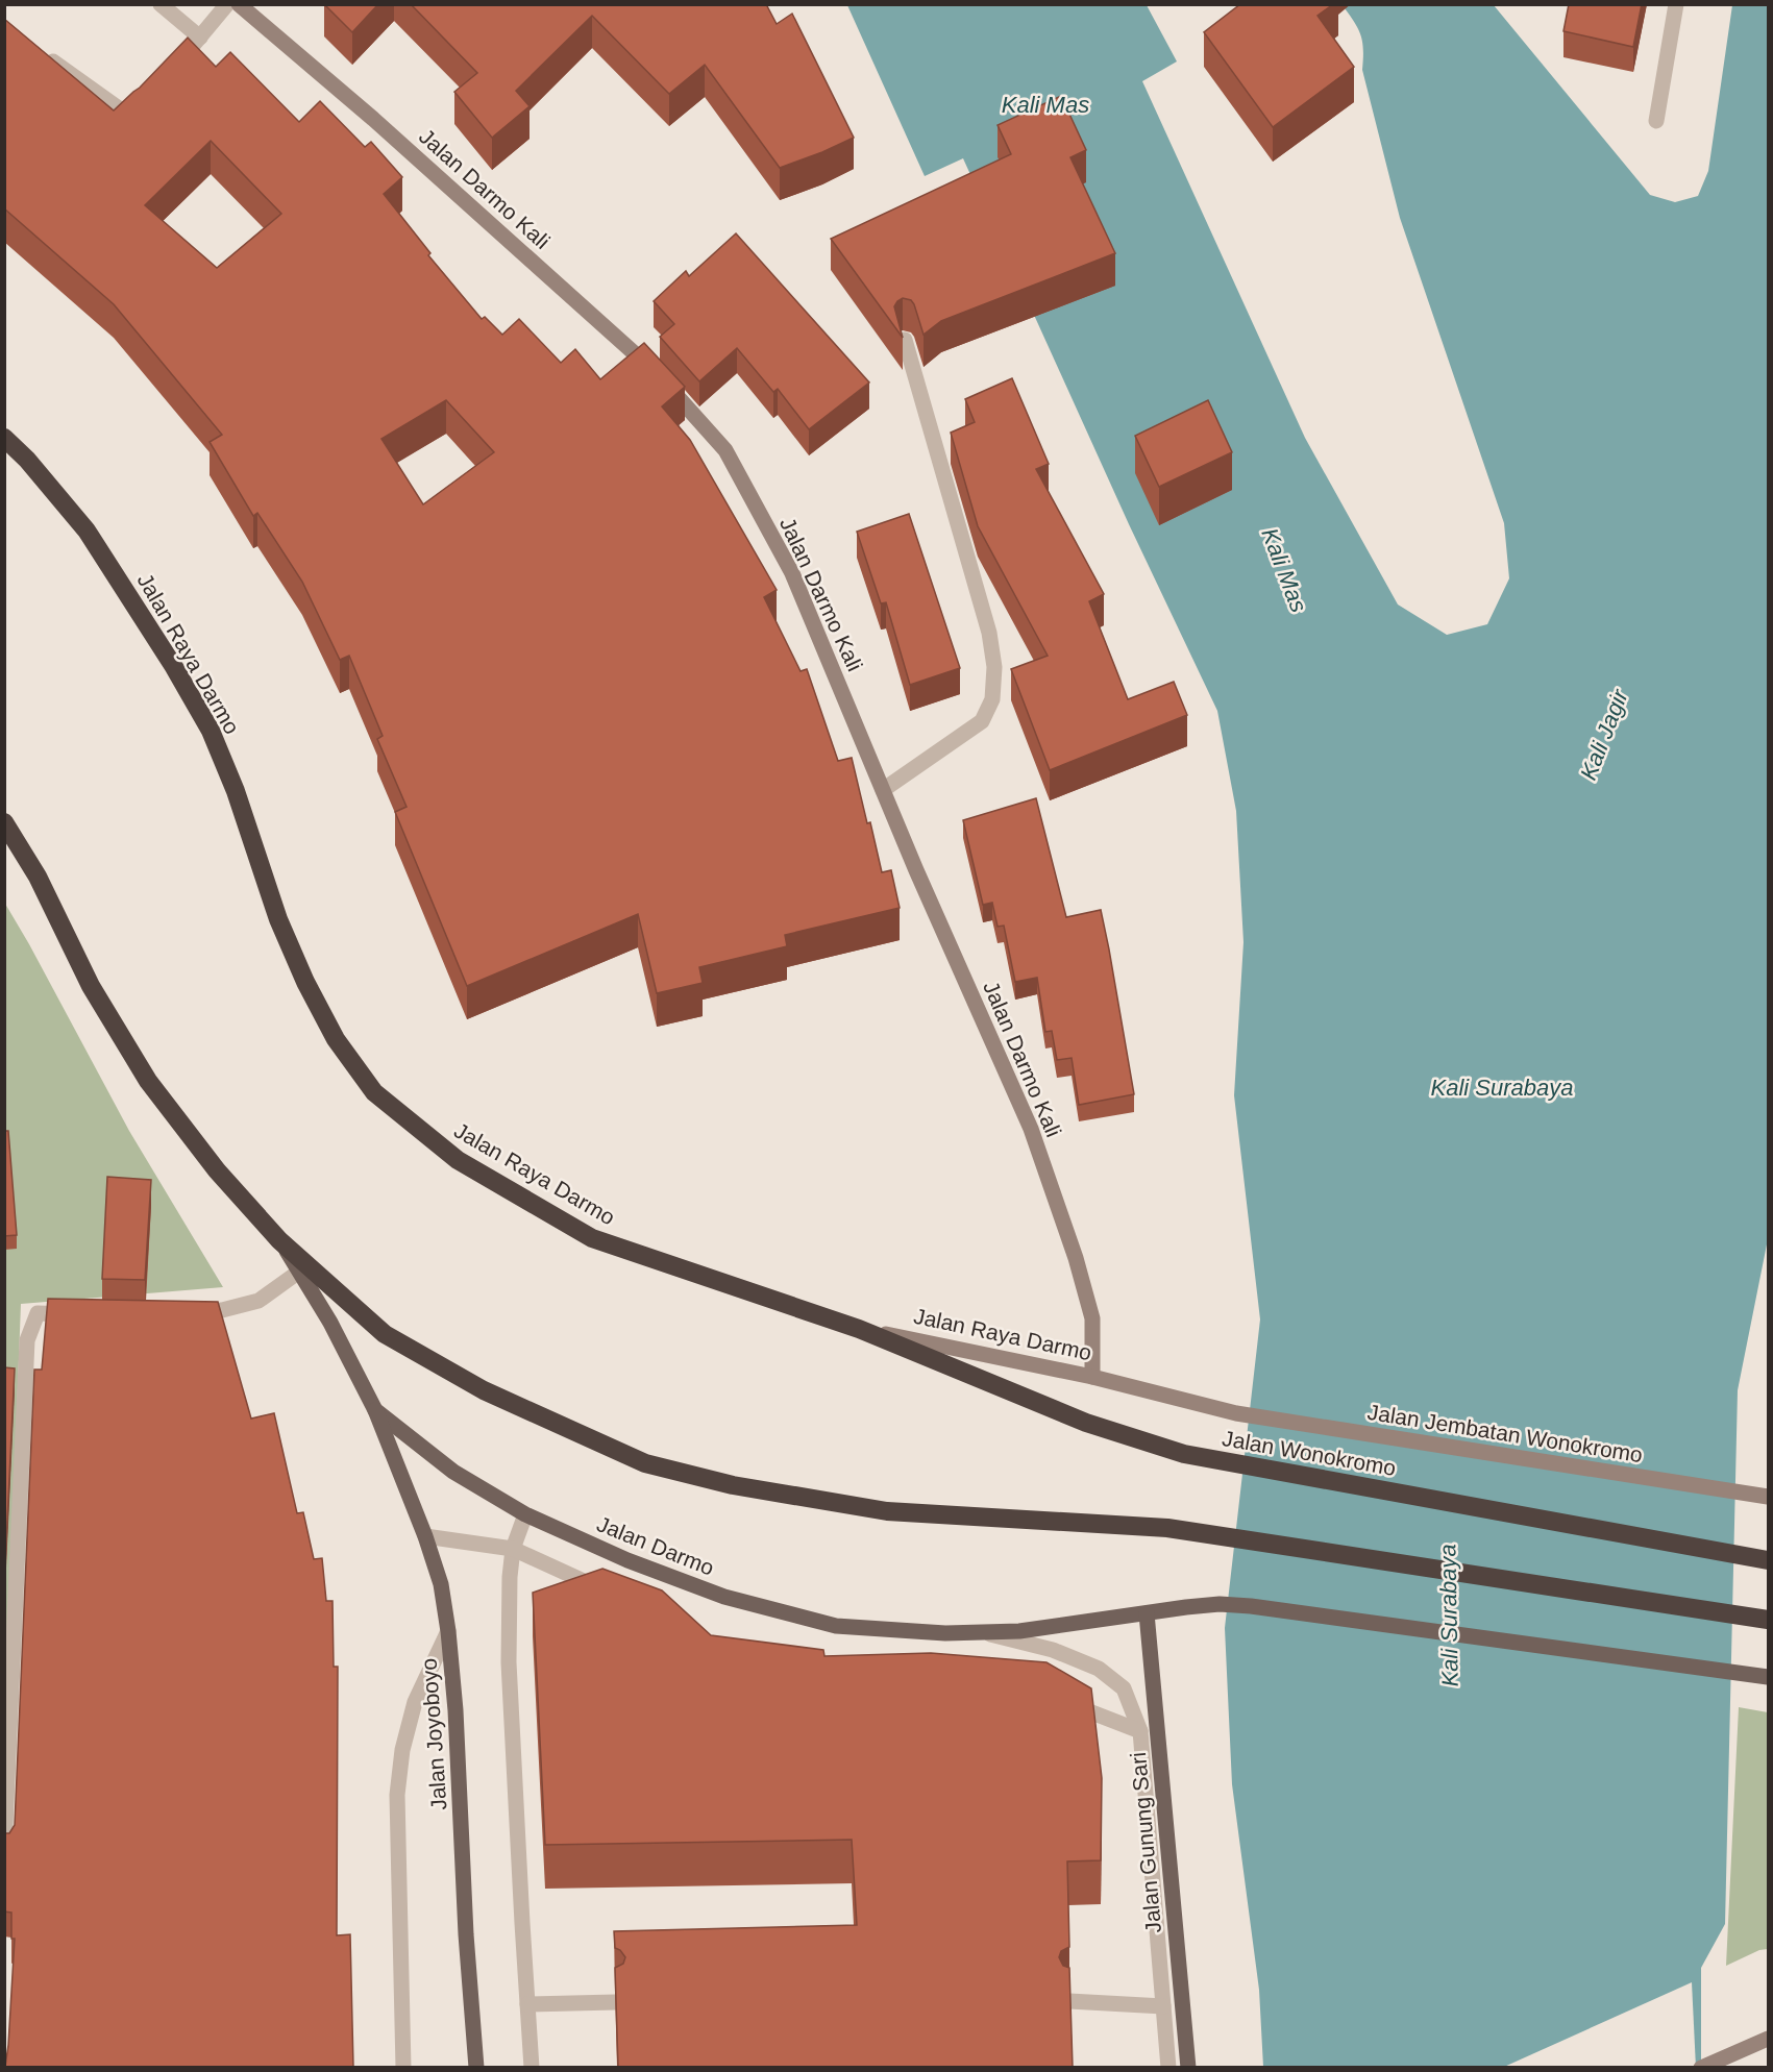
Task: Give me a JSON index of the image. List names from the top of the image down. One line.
{"streets":{"highway":["Jalan Raya Darmo","Jalan Wonokromo"],"main road":["Jalan Darmo Kali","Jalan Jembatan Wonokromo","Jalan Darmo","Jalan Joyoboyo","Jalan Gunung Sari"]},"crossings":[["Jalan Darmo Kali","Jalan Raya Darmo"],["Jalan Raya Darmo","Jalan Jembatan Wonokromo"],["Jalan Raya Darmo","Jalan Wonokromo"],["Jalan Darmo","Jalan Joyoboyo"],["Jalan Darmo","Jalan Gunung Sari"]],"water":["Kali Mas","Kali Jagir","Kali Surabaya"]}
